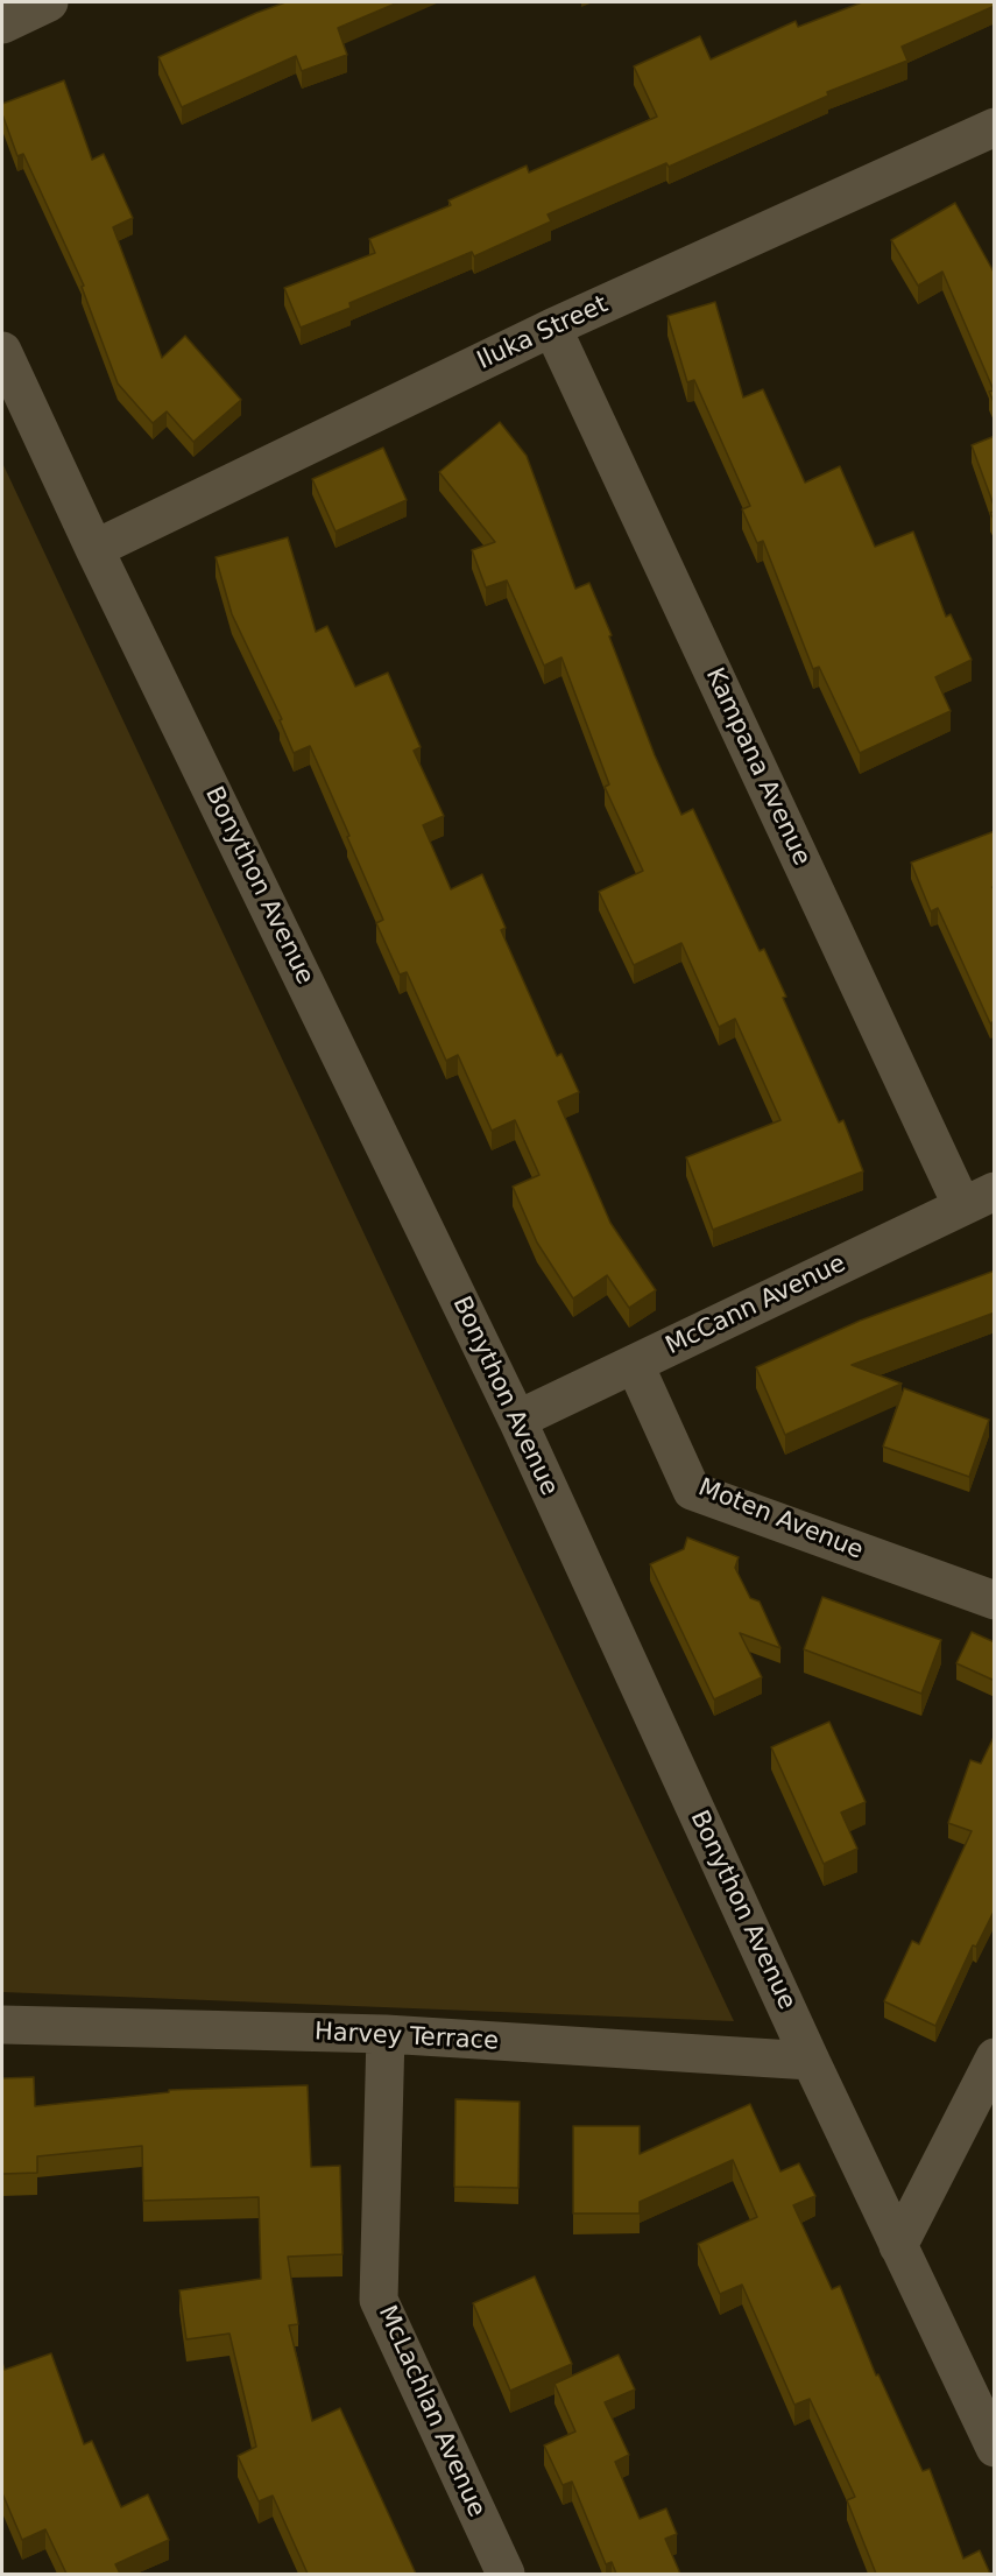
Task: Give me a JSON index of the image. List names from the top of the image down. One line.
{"streets":{"street":["Iluka Street","Kampana Avenue","Bonython Avenue","McCann Avenue","Moten Avenue","Harvey Terrace","McLachlan Avenue"]},"crossings":[["Iluka Street","Kampana Avenue"],["Iluka Street","Bonython Avenue"],["Kampana Avenue","McCann Avenue"],["Bonython Avenue","McCann Avenue"],["Bonython Avenue","Harvey Terrace"],["McCann Avenue","Moten Avenue"],["Harvey Terrace","McLachlan Avenue"]]}
